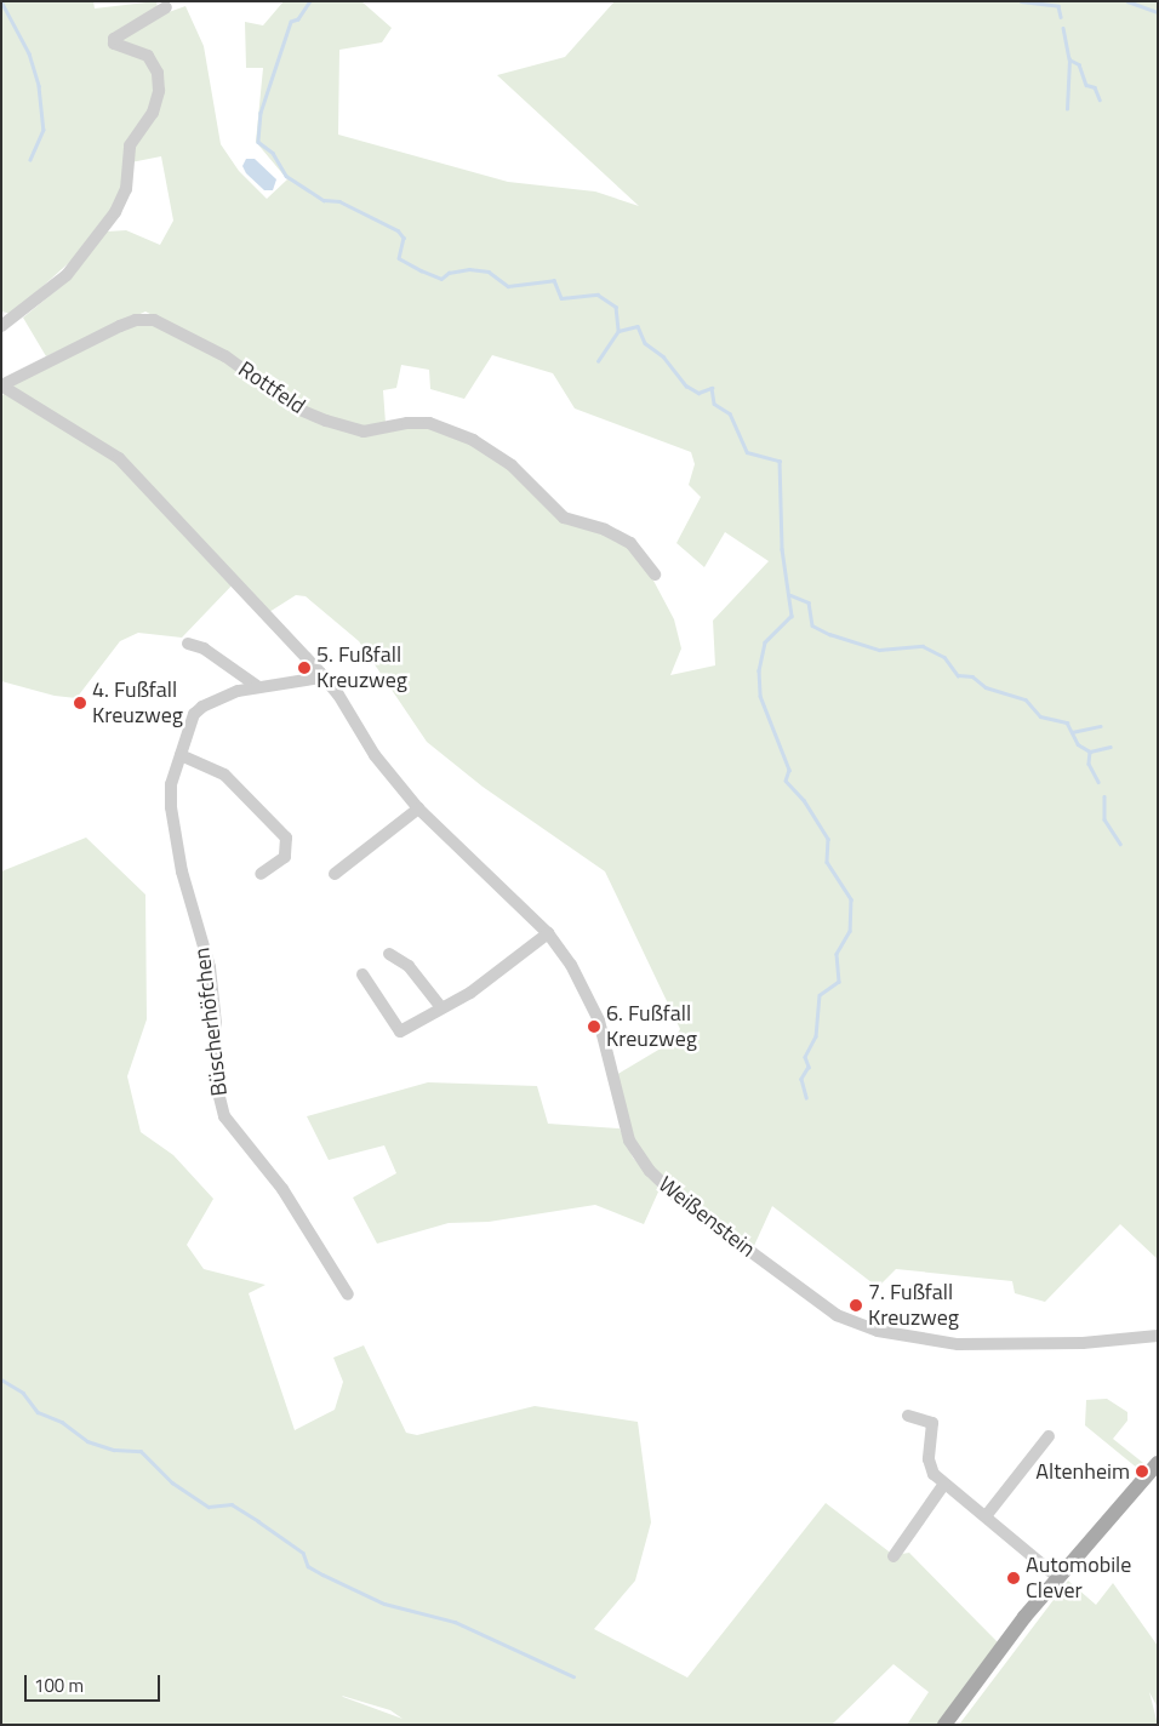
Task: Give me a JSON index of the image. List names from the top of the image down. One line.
{"streets":{"street":["Rottfeld","Büscherhöfchen","Weißenstein"]},"crossings":[["Rottfeld","Weißenstein"],["Büscherhöfchen","Weißenstein"]],"places":["5. Fußfall Kreuzweg","4. Fußfall Kreuzweg","6. Fußfall Kreuzweg","7. Fußfall Kreuzweg","Altenheim","Automobile Clever"],"scale_bar":"100 m"}
